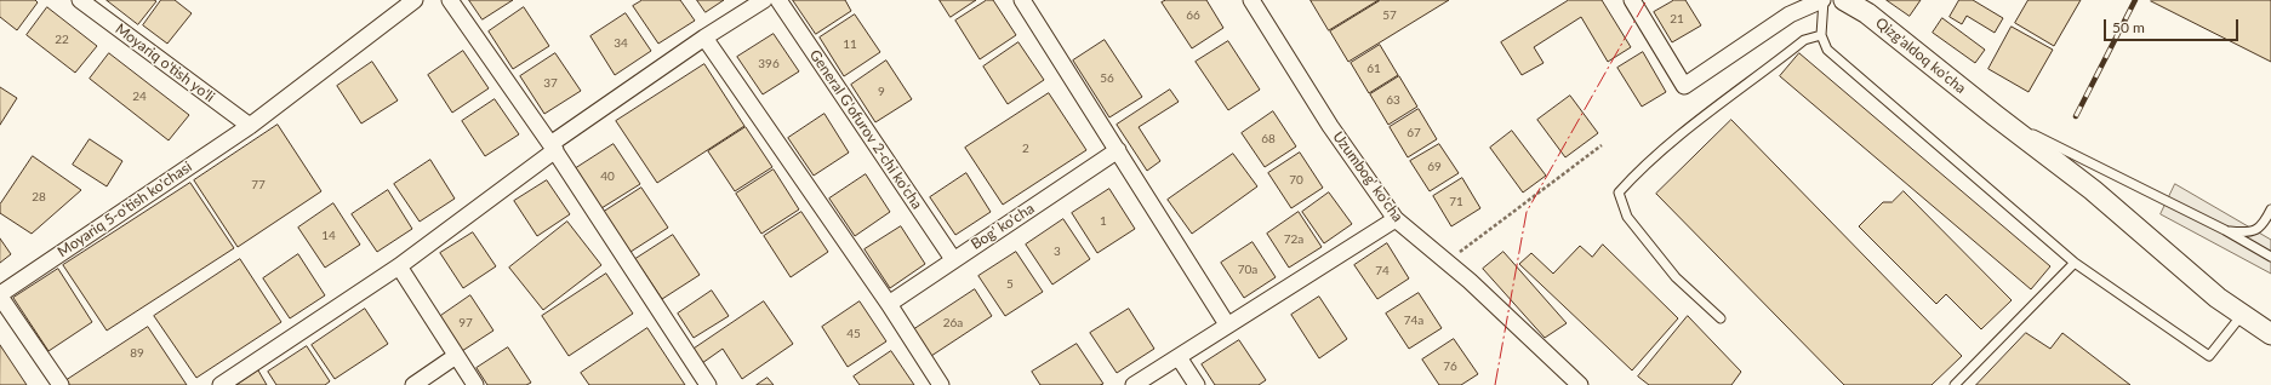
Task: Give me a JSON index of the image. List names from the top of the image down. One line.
{"streets":{"street":["Qizg'aldoq ko'cha","Moyariq o'tish yo'li","General G'ofurov 2-chi ko'cha","Uzumbog' ko'cha","Moyariq 5-o'tish ko'chasi","Bog' ko'cha"]},"crossings":[["Moyariq o'tish yo'li","Moyariq 5-o'tish ko'chasi"],["General G'ofurov 2-chi ko'cha","Bog' ko'cha"]],"house_numbers":["66","57","21","22","34","11","396","61","56","37","9","24","63","67","68","2","69","40","70","77","28","71","1","14","72a","3","70a","74","5","74а","97","26a","45","89","76"],"scale_bar":"50 m"}
